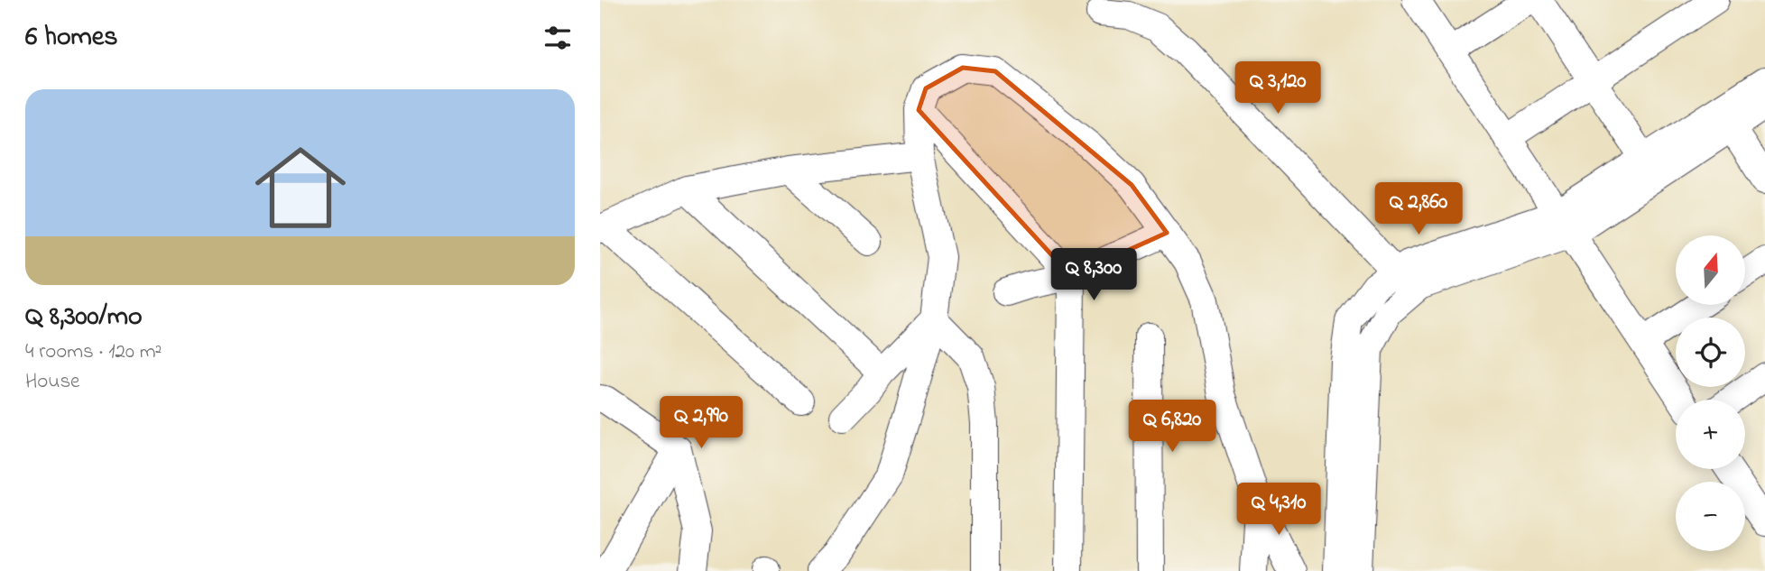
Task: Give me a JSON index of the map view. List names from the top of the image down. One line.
{"north":"top","page":{"heading":"6 homes","price":["Q 3,120","Q 2,860","Q 8,300","Q 2,990","Q 6,820","Q 4,310"],"list":[{"name":"Q 8,300/mo","note":"4 rooms · 120 m² · House"}],"map_buttons":["+","−"]}}
